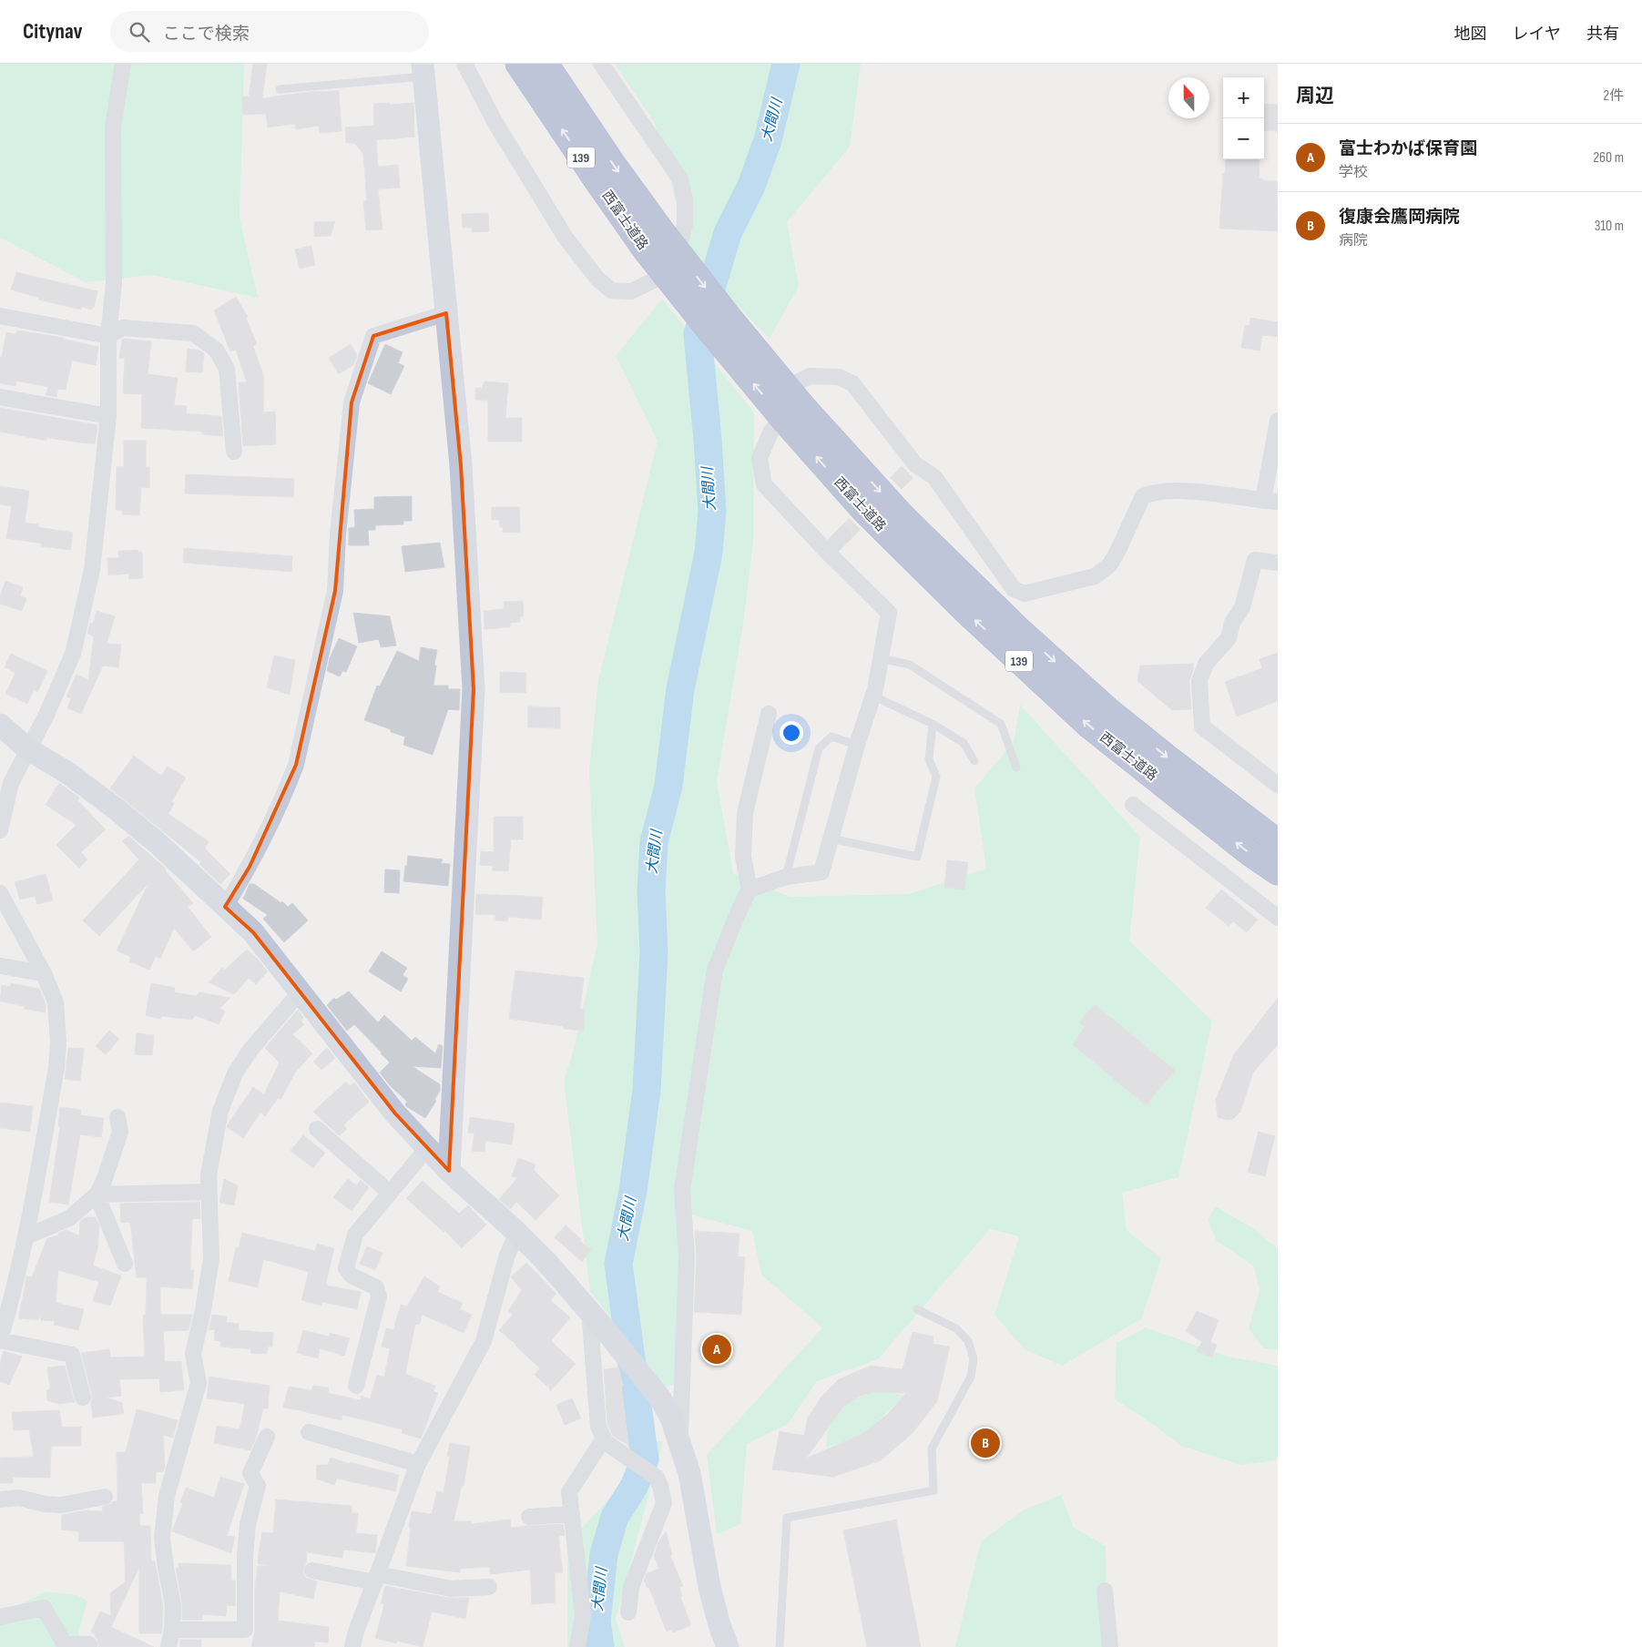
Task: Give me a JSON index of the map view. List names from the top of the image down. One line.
{"streets":{"highway":["139","西富士道路"]},"water":["大間川"],"north":"top","page":{"header":"Citynav","search":"ここで検索","nav":["地図","レイヤ","共有"],"heading":["周辺","2件"],"map_buttons":["+","−"],"list":[{"mark":"A","name":"富士わかば保育園","note":"学校","value":"260 m"},{"mark":"B","name":"復康会鷹岡病院","note":"病院","value":"310 m"}],"pins":["A","B"]}}
